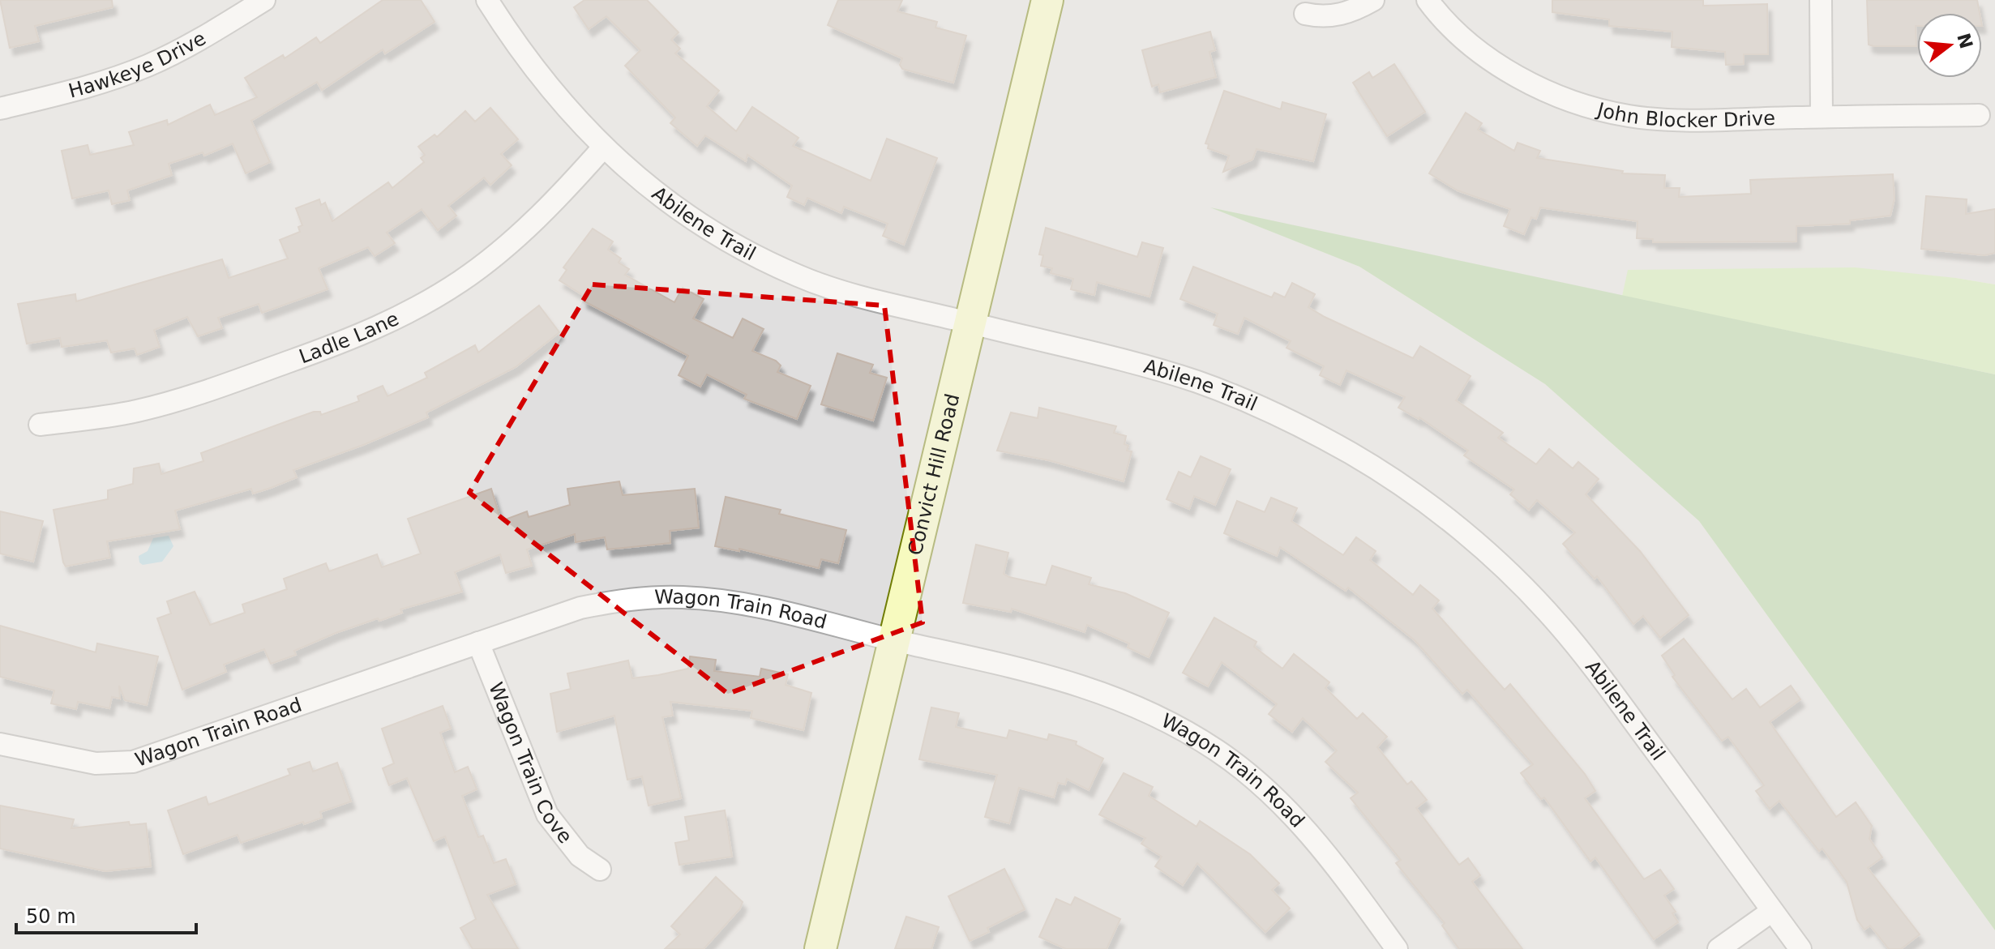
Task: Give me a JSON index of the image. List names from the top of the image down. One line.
{"streets":{"street":["Hawkeye Drive","John Blocker Drive","Abilene Trail","Ladle Lane","Convict Hill Road","Wagon Train Road","Wagon Train Cove"]},"crossings":[["Abilene Trail","Ladle Lane"],["Abilene Trail","Convict Hill Road"],["Convict Hill Road","Wagon Train Road"],["Wagon Train Road","Wagon Train Cove"]],"scale_bar":"50 m","north":"right"}
